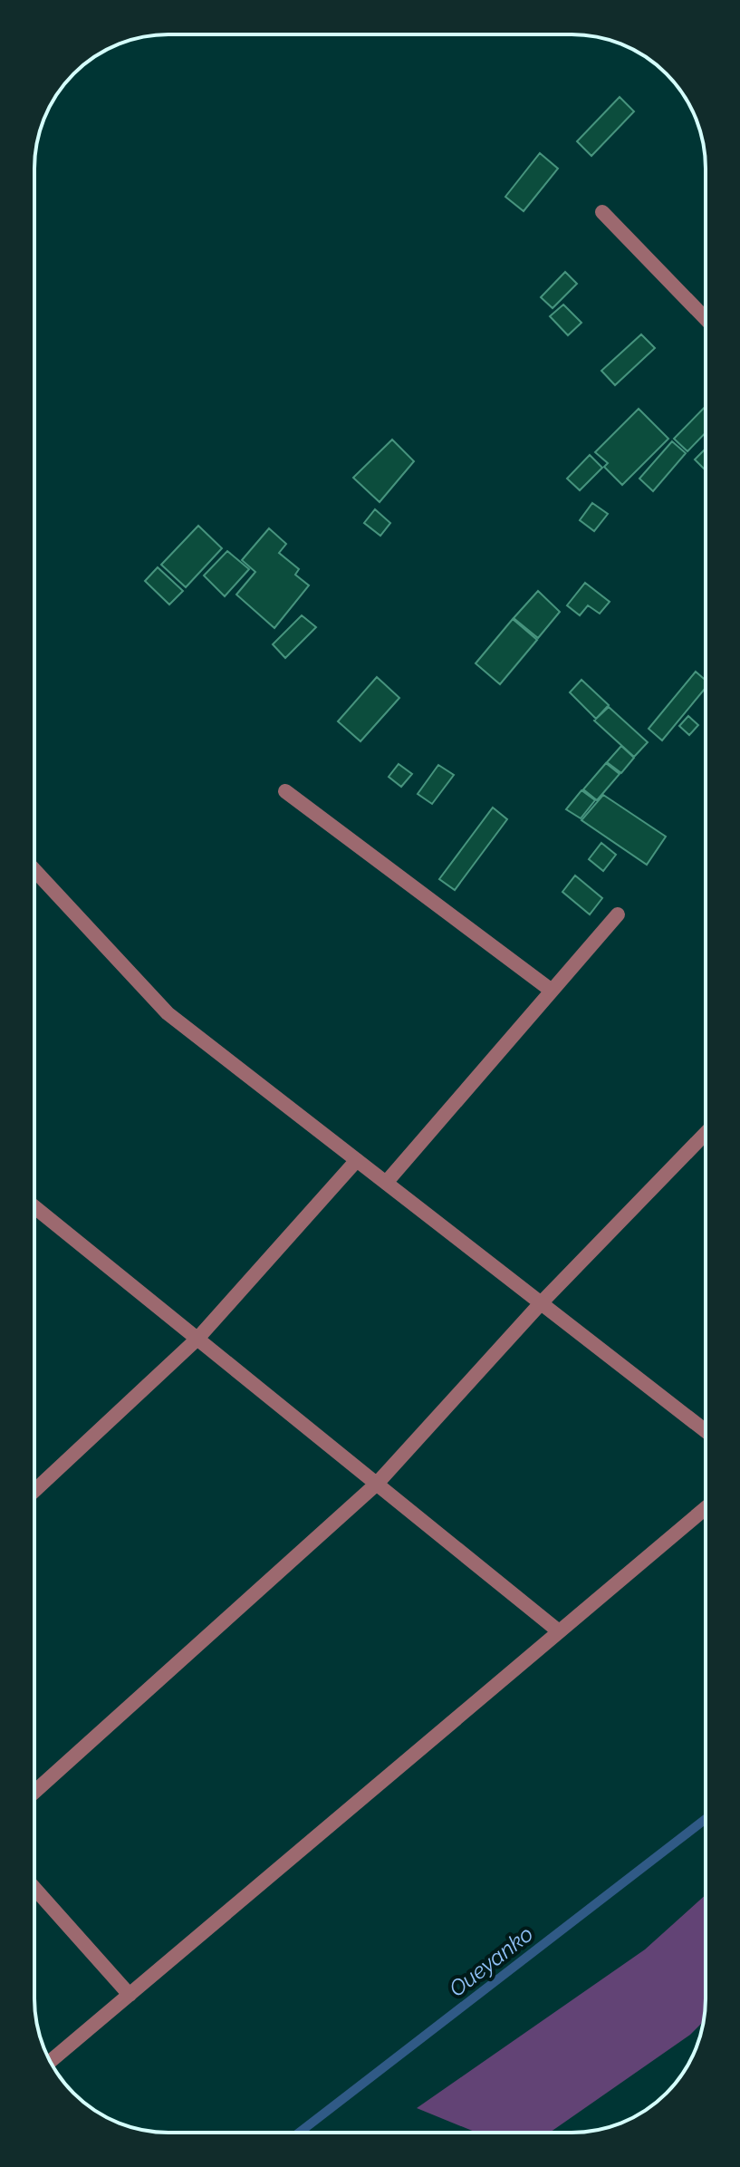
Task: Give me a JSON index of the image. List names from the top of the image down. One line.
{"water":["Oueyanko"]}
